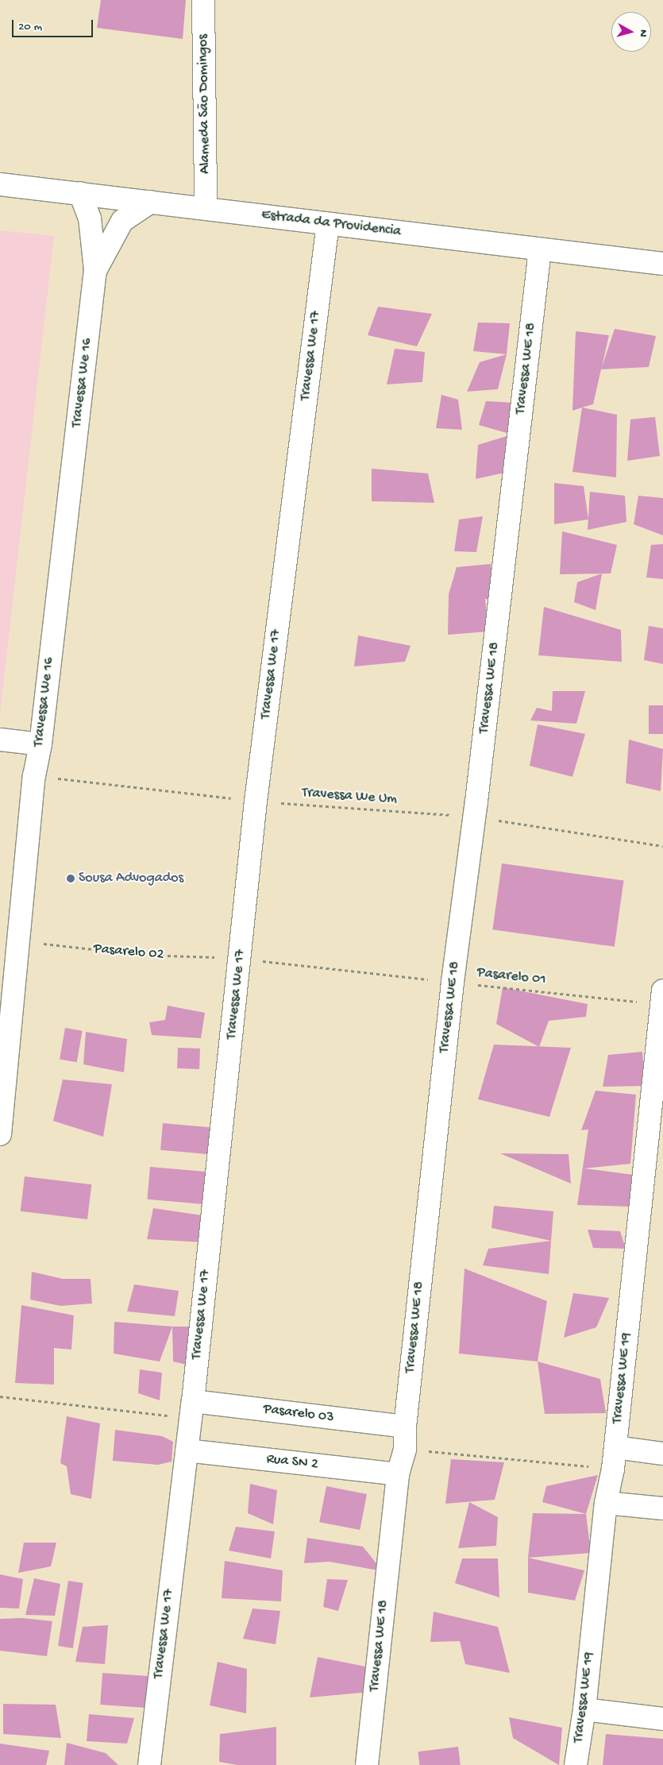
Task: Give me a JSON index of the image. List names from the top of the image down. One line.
{"streets":{"street":["Alameda São Domingos","Estrada da Providencia","Travessa We 17","Travessa WE 18","Travessa We 16","Travessa WE 19","Pasarelo 03","Rua SN 2"],"path":["Travessa We Um","Pasarelo 02","Pasarelo 01"]},"crossings":[["Alameda São Domingos","Estrada da Providencia"],["Estrada da Providencia","Travessa We 17"],["Estrada da Providencia","Travessa WE 18"],["Travessa We 17","Travessa We Um"],["Travessa We 17","Pasarelo 02"],["Travessa We 17","Pasarelo 01"],["Travessa We 17","Pasarelo 03"],["Travessa We 17","Rua SN 2"],["Travessa WE 18","Travessa We Um"],["Travessa WE 18","Pasarelo 01"],["Travessa WE 18","Pasarelo 03"],["Travessa WE 18","Rua SN 2"],["Travessa We 16","Travessa We Um"],["Travessa We 16","Pasarelo 02"],["Pasarelo 02","Pasarelo 01"],["Pasarelo 01","Travessa WE 19"]],"places":["Sousa Advogados"],"scale_bar":"20 m","north":"right"}
